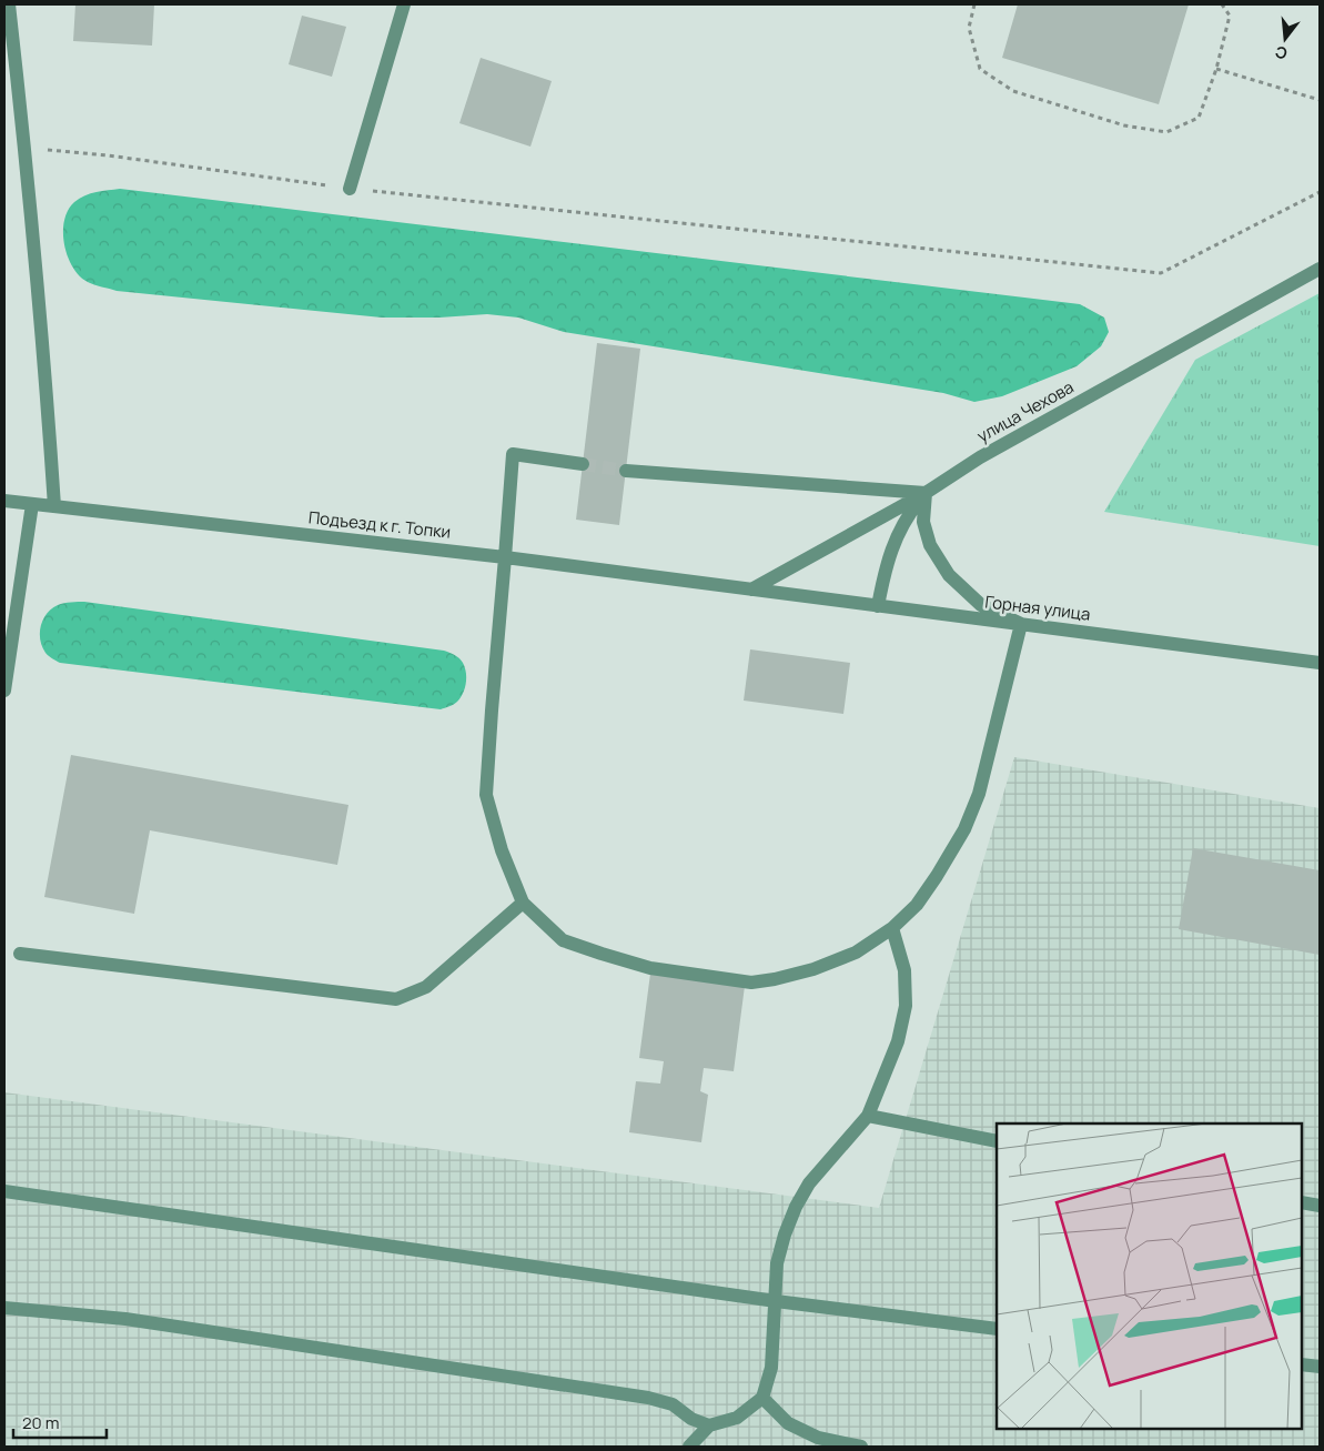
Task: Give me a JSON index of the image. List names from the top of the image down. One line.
{"streets":{"street":["улица Чехова","Подъезд к г. Топки","Горная улица"]},"crossings":[["улица Чехова","Подъезд к г. Топки"],["улица Чехова","Горная улица"],["Подъезд к г. Топки","Горная улица"]],"scale_bar":"20 m","north":"bottom"}
